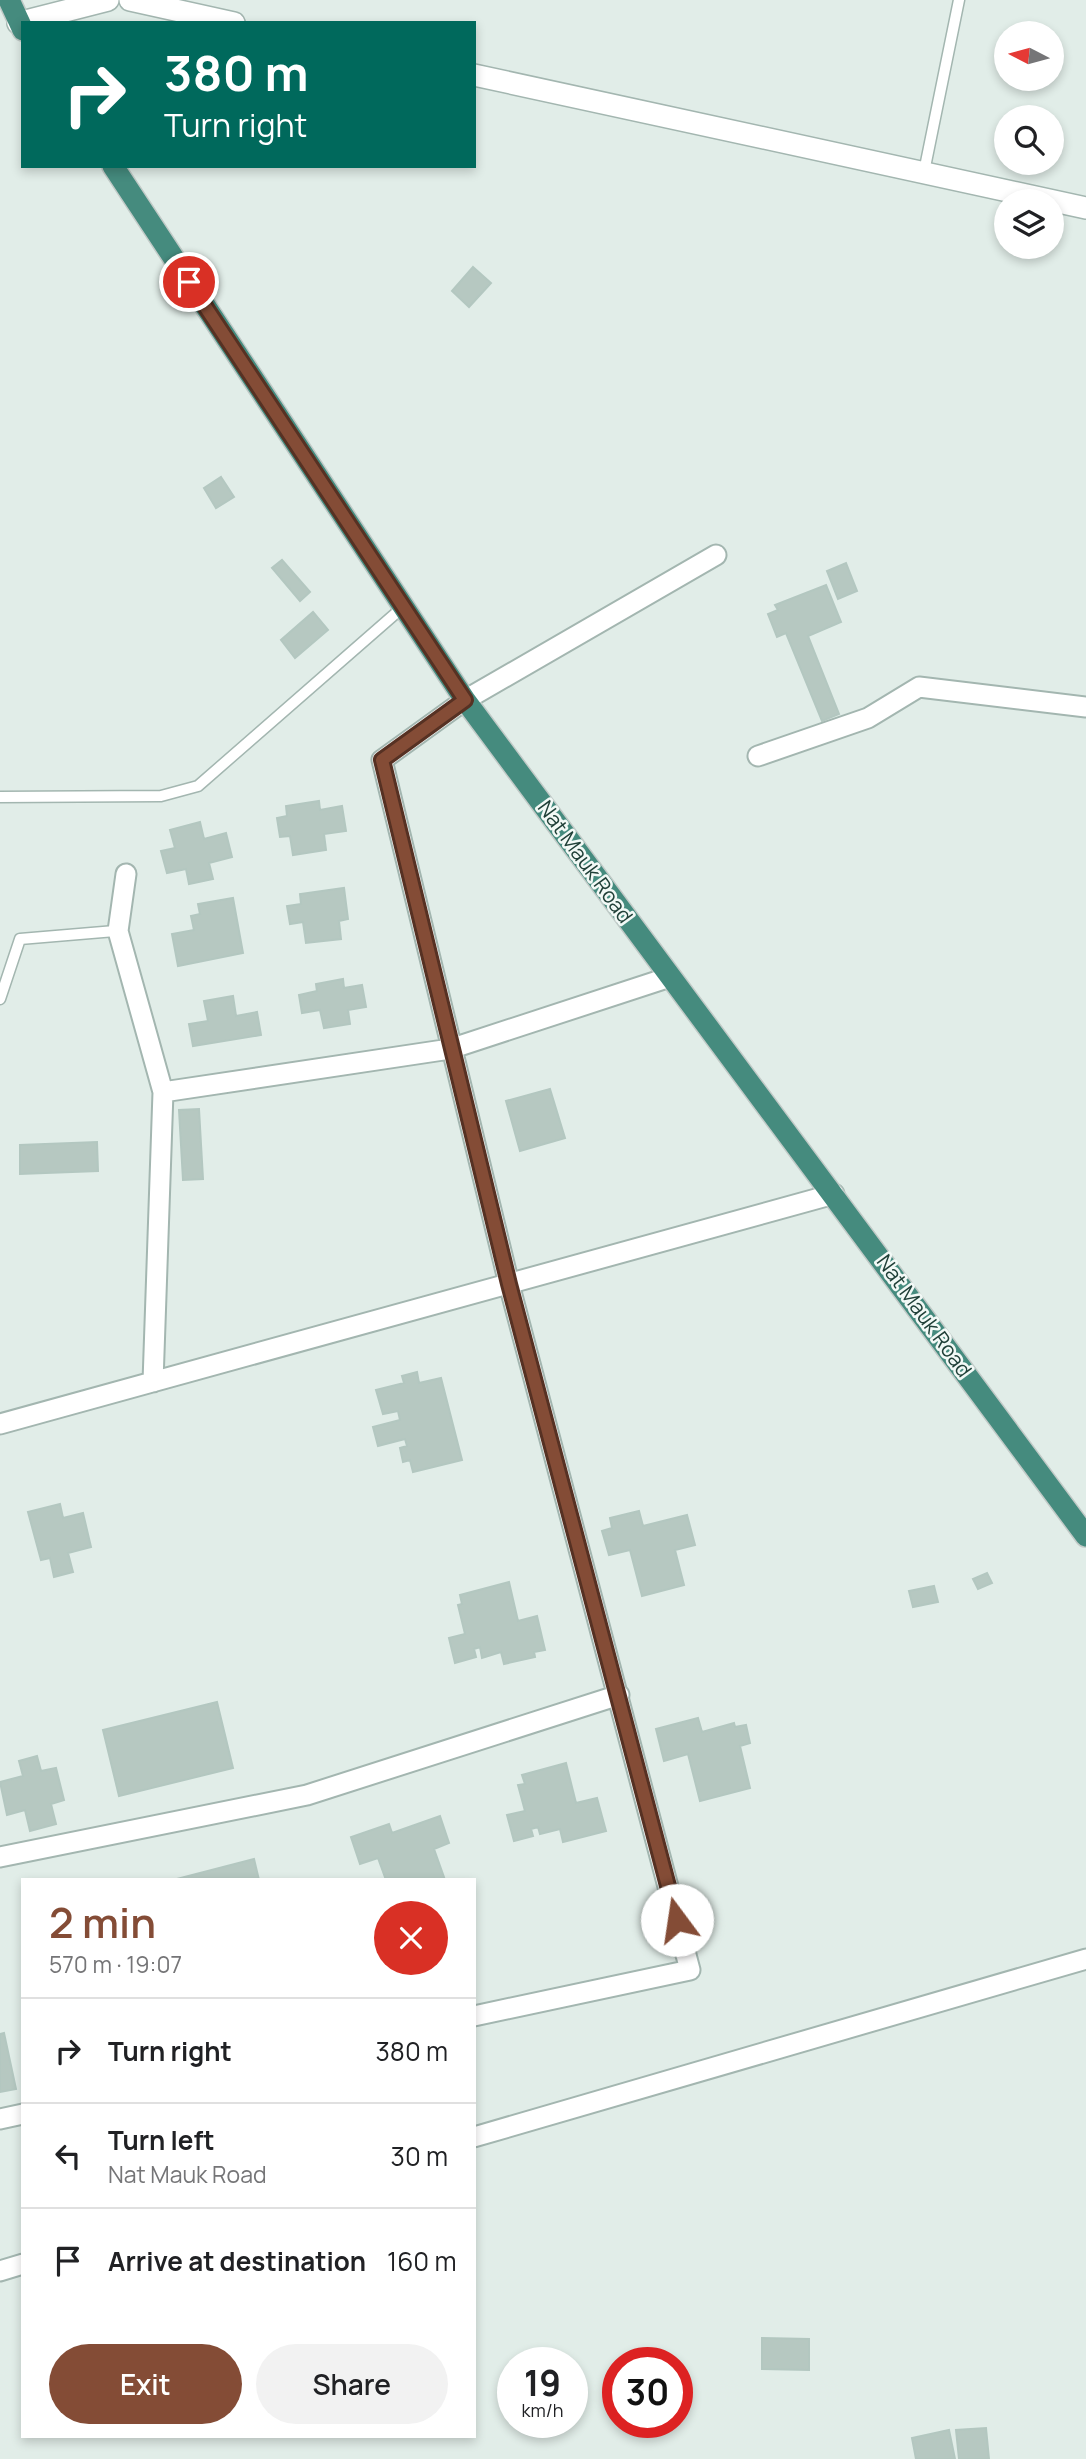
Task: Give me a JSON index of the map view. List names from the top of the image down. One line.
{"streets":{"highway":["Nat Mauk Road"]},"north":"left","page":{"turn":["380 m","Turn right"],"heading":["2 min","570 m · 19:07"],"list":[{"name":"Turn right","value":"380 m"},{"name":"Turn left","note":"Nat Mauk Road","value":"30 m"},{"name":"Arrive at destination","value":"160 m"}],"buttons":["Exit","Share"],"speed":"19 km/h","limit":"30"}}
